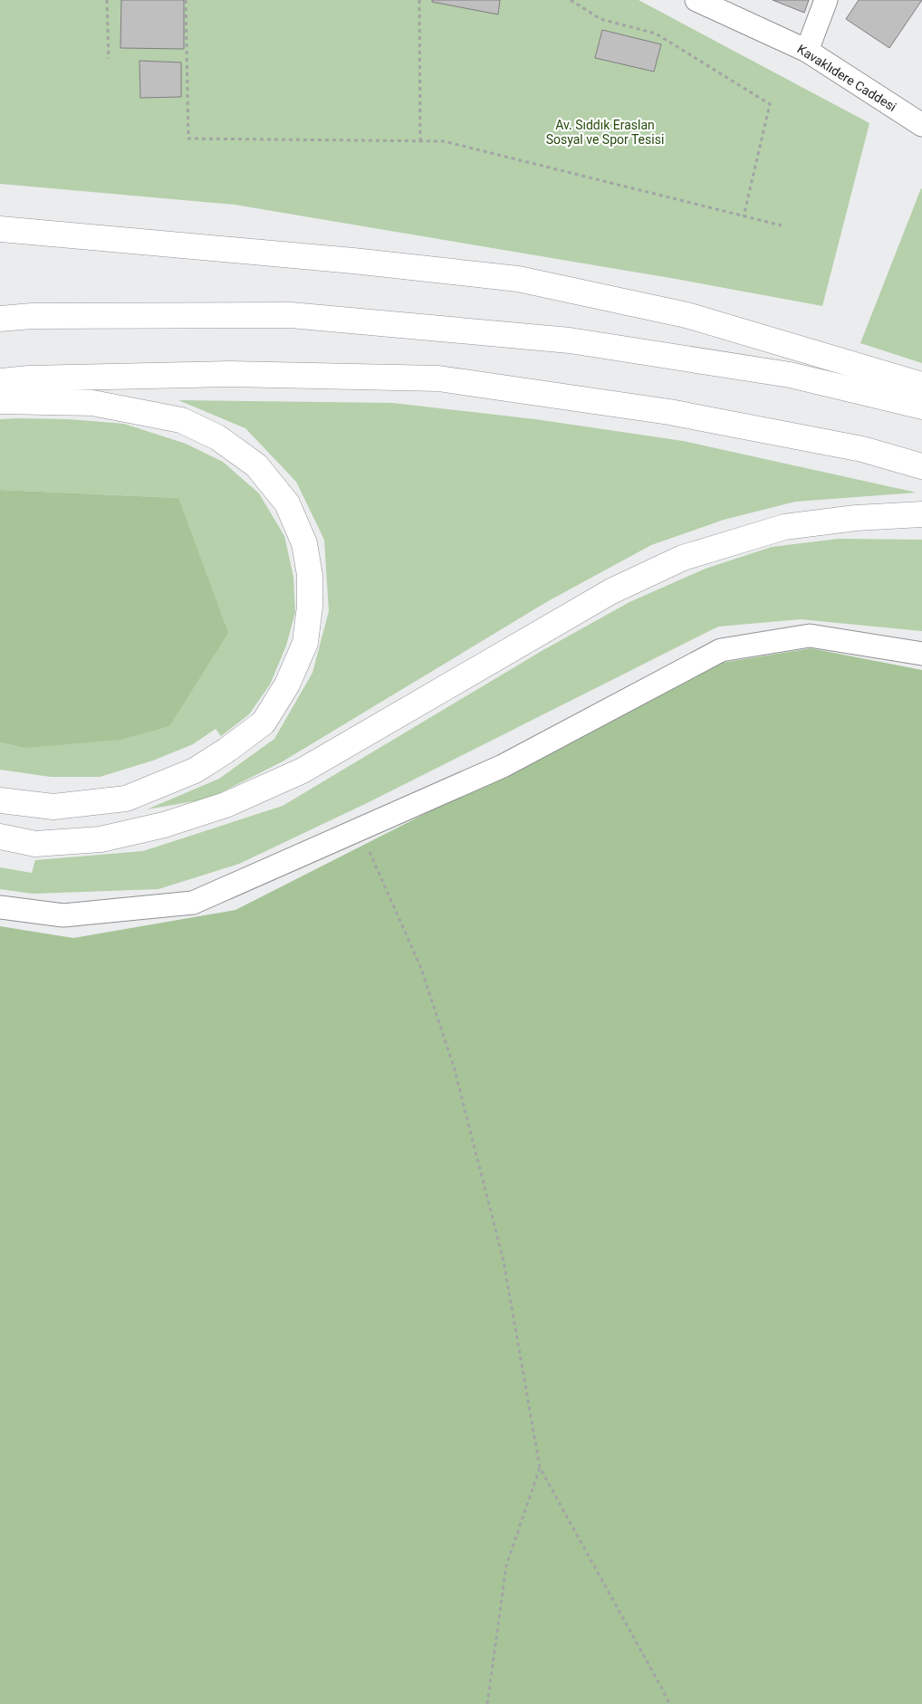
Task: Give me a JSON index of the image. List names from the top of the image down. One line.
{"streets":{"street":["Kavaklıdere Caddesi"]},"parks":["Av. Sıddık Eraslan Sosyal ve Spor Tesisi"]}
